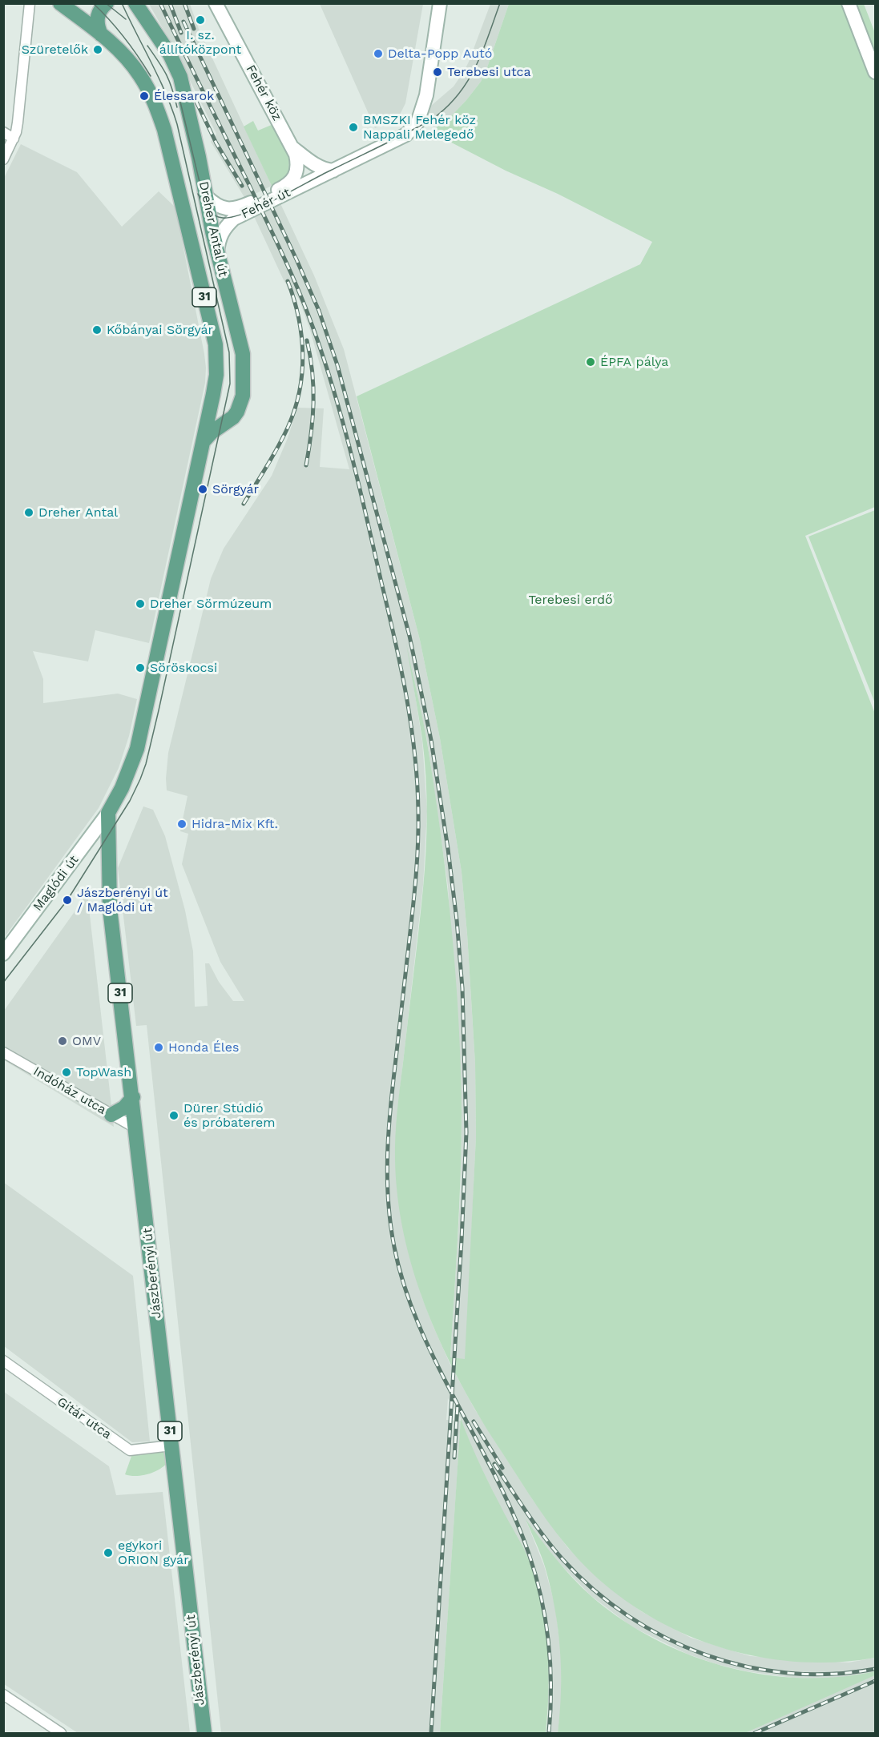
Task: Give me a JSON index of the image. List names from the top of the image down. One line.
{"streets":{"main road":["Fehér köz","Fehér út","Dreher Antal út","31","Maglódi út","Jászberényi út"],"street":["Indóház utca","Gitár utca"]},"crossings":[["Fehér köz","Fehér út"],["Fehér út","Dreher Antal út"],["Dreher Antal út","31"],["Dreher Antal út","Maglódi út"],["Dreher Antal út","Jászberényi út"],["Maglódi út","Jászberényi út"],["Indóház utca","Jászberényi út"],["Jászberényi út","Gitár utca"]],"parks":["Terebesi erdő"],"places":["I. sz. állítóközpont","Szüretelők","Delta-Popp Autó","Terebesi utca","Élessarok","BMSZKI Fehér köz Nappali Melegedő","Kőbányai Sörgyár","ÉPFA pálya","Sörgyár","Dreher Antal","Dreher Sörmúzeum","Söröskocsi","Hidra-Mix Kft.","Jászberényi út / Maglódi út","OMV","Honda Éles","TopWash","Dürer Stúdió és próbaterem","egykori ORION gyár"]}
